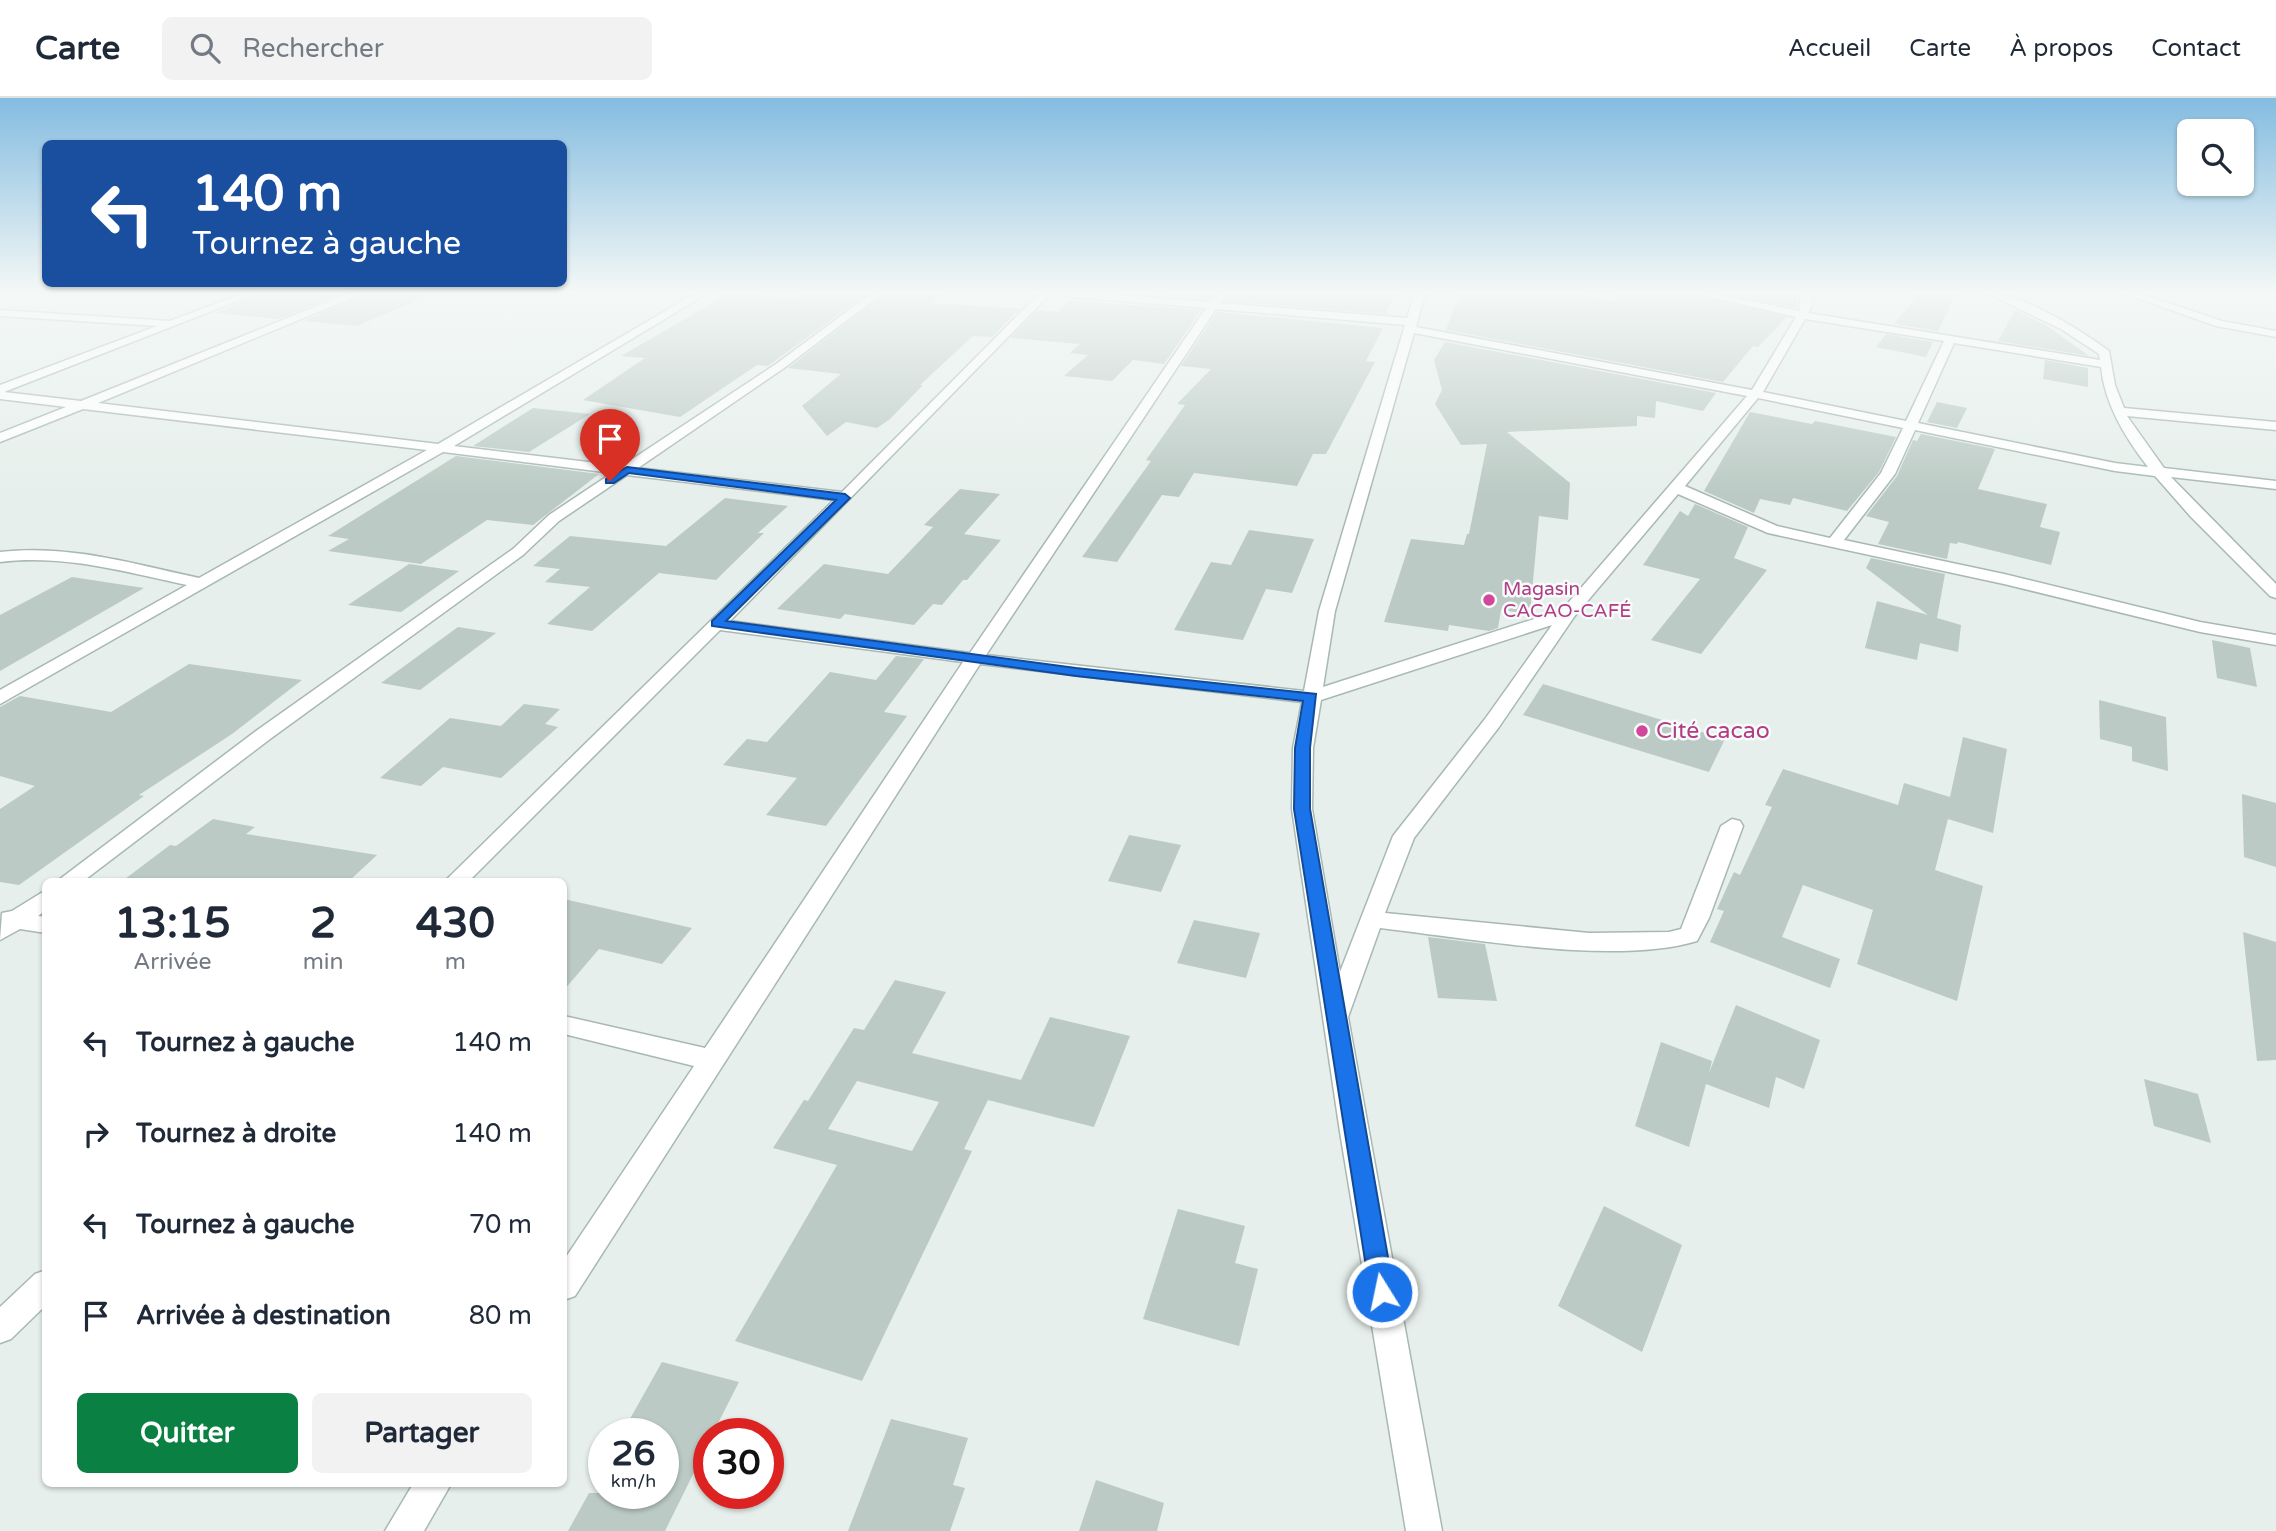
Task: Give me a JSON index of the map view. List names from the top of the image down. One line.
{"places":["Magasin CACAO-CAFÉ","Cité cacao"],"page":{"header":"Carte","search":"Rechercher","nav":["Accueil","Carte","À propos","Contact"],"turn":["140 m","Tournez à gauche"],"eta":["13:15","Arrivée","2","min","430","m"],"list":[{"name":"Tournez à gauche","value":"140 m"},{"name":"Tournez à droite","value":"140 m"},{"name":"Tournez à gauche","value":"70 m"},{"name":"Arrivée à destination","value":"80 m"}],"buttons":["Quitter","Partager"],"speed":"26 km/h","limit":"30"}}
